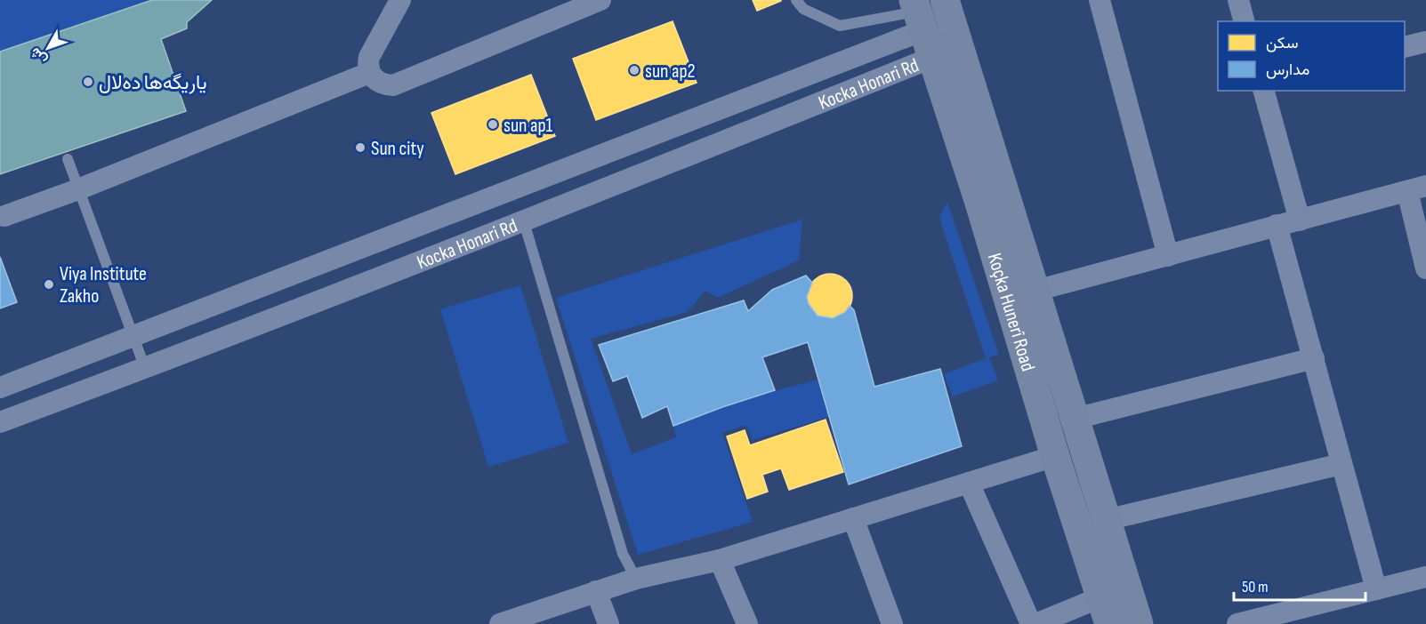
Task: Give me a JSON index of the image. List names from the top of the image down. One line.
{"streets":{"main road":["Koçka Hunerî Road"],"street":["Kocka Honari Rd"]},"crossings":[["Kocka Honari Rd","Koçka Hunerî Road"]],"places":["sun ap2","یاریگەها دەلال","sun ap1","Sun city","Viya Institute Zakho"],"legend":["سكن","مدارس"],"scale_bar":"50 m","north":"bottom left"}
